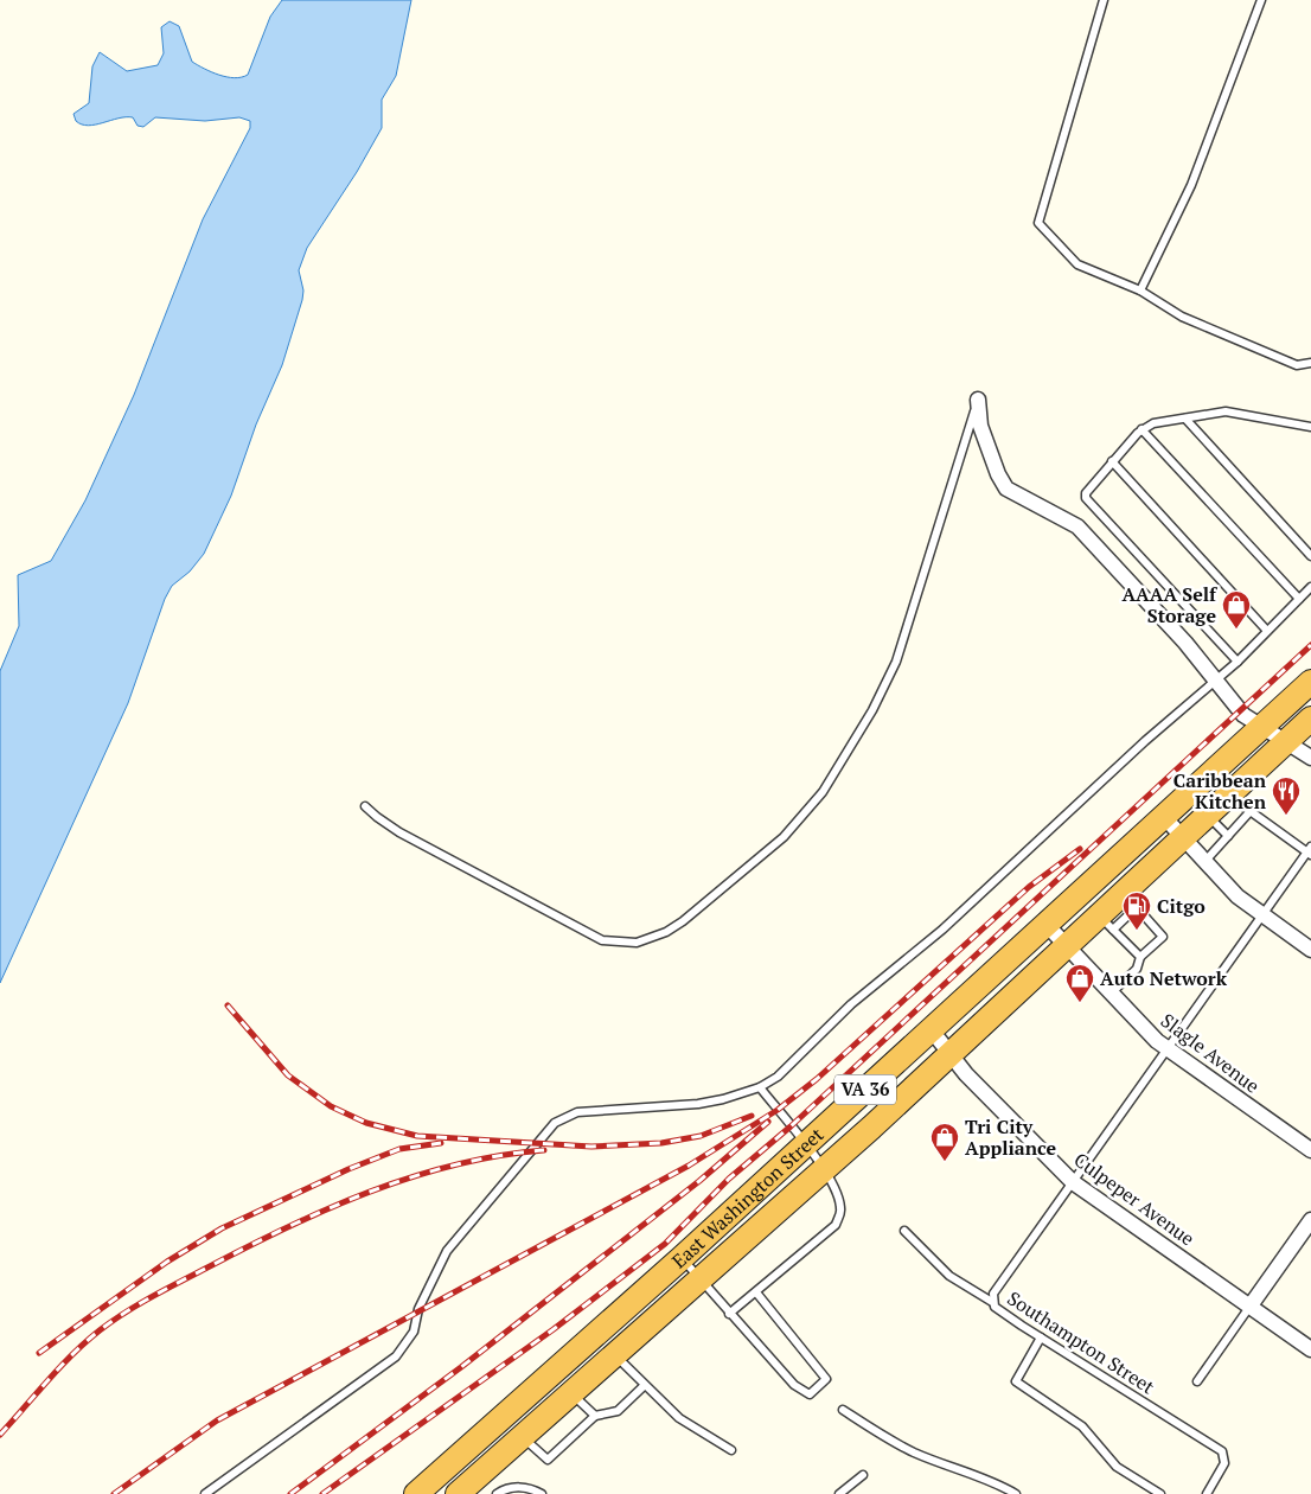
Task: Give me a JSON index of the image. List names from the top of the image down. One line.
{"streets":{"highway":["VA 36","East Washington Street"],"street":["Slagle Avenue","Culpeper Avenue"],"lane":["Southampton Street"]},"crossings":[["Slagle Avenue","East Washington Street"],["Slagle Avenue","Southampton Street"],["East Washington Street","Culpeper Avenue"],["Culpeper Avenue","Southampton Street"]],"places":{"shop":["AAAA Self Storage","Auto Network","Tri City Appliance"],"restaurant":["Caribbean Kitchen"],"fuel station":["Citgo"]}}
